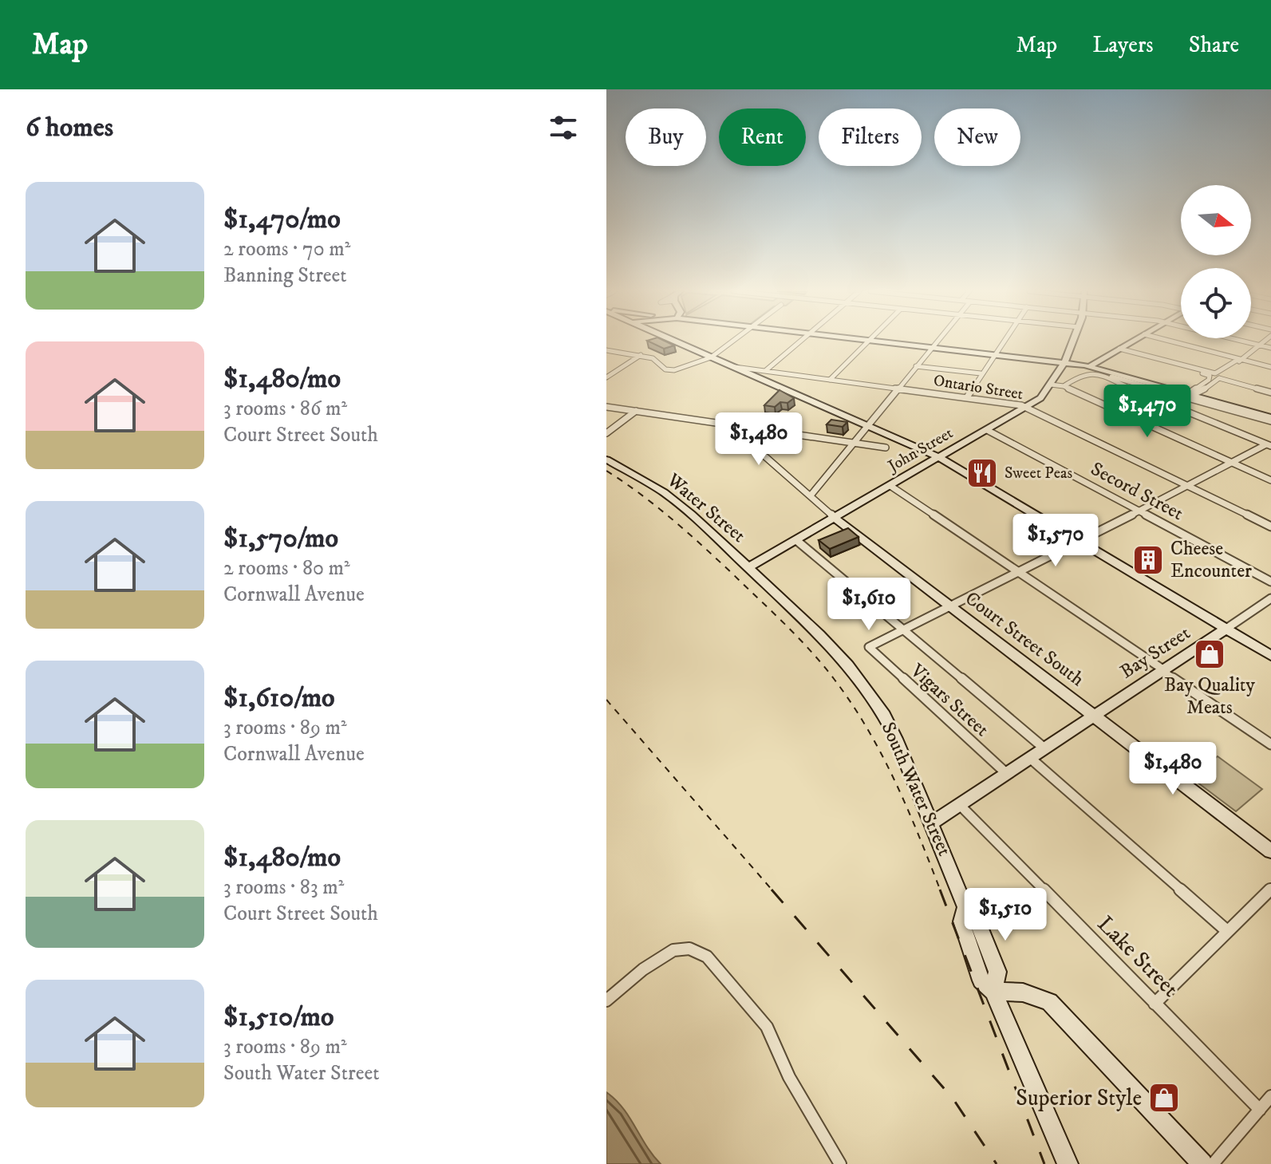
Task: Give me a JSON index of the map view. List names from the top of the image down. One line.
{"streets":{"main road":["John Street","Water Street","Court Street South","Bay Street","South Water Street"],"street":["Ontario Street","Secord Street","Vigars Street","Lake Street"]},"crossings":[["Ontario Street","John Street"],["John Street","Secord Street"],["John Street","Water Street"],["John Street","Court Street South"],["John Street","South Water Street"],["Water Street","South Water Street"],["Court Street South","Bay Street"],["Bay Street","Vigars Street"],["Bay Street","South Water Street"],["Bay Street","Lake Street"]],"places":{"restaurant":["Sweet Peas"],"building":["Cheese Encounter"],"shop":["Bay Quality Meats","Superior Style"]},"north":"right","page":{"header":"Map","nav":["Map","Layers","Share"],"heading":"6 homes","chip":["Buy","Rent","Filters","New"],"list":[{"name":"$1,470/mo","note":"2 rooms · 70 m² · Banning Street"},{"name":"$1,480/mo","note":"3 rooms · 86 m² · Court Street South"},{"name":"$1,570/mo","note":"2 rooms · 80 m² · Cornwall Avenue"},{"name":"$1,610/mo","note":"3 rooms · 89 m² · Cornwall Avenue"},{"name":"$1,480/mo","note":"3 rooms · 83 m² · Court Street South"},{"name":"$1,510/mo","note":"3 rooms · 89 m² · South Water Street"}],"price":["$1,470","$1,480","$1,570","$1,610","$1,480","$1,510"]}}
